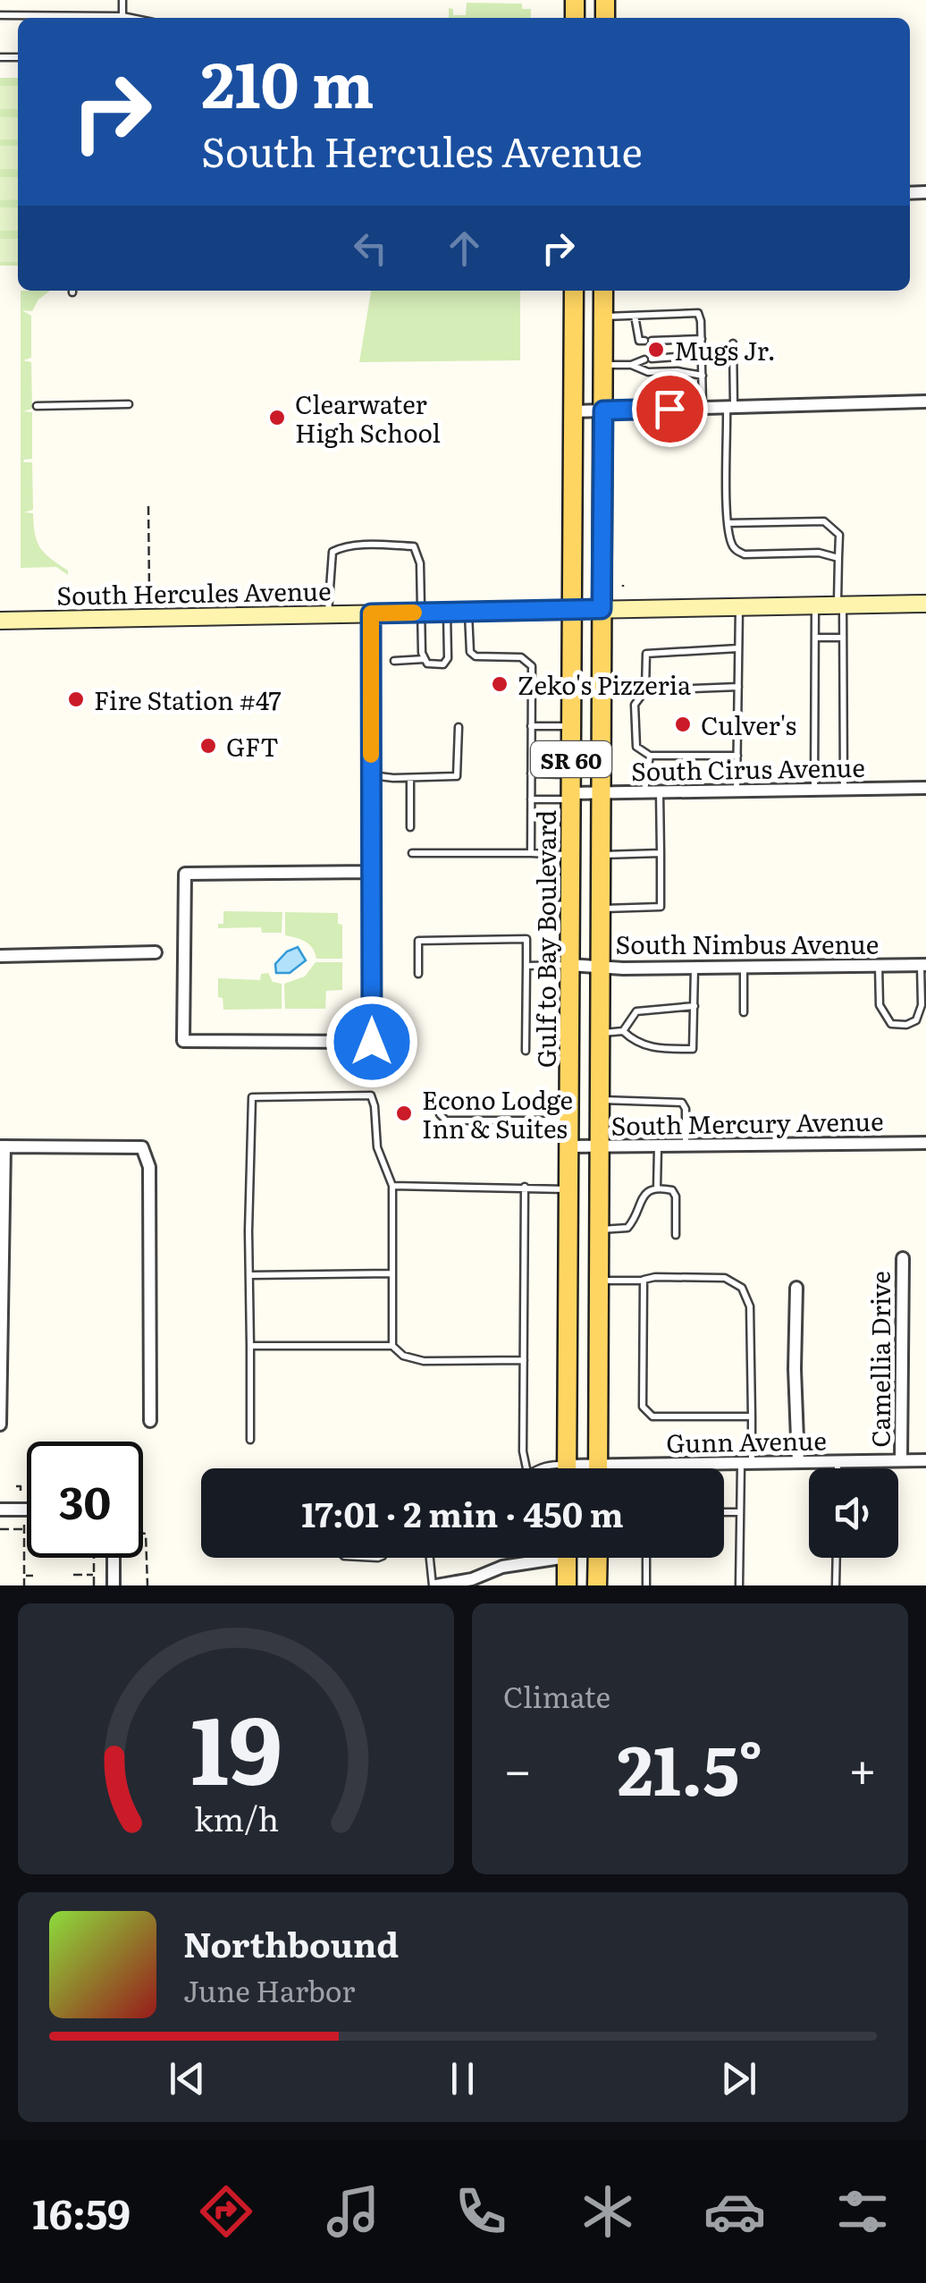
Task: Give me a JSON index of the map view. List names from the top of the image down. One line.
{"streets":{"main road":["SR 60","Gulf to Bay Boulevard"],"street":["South Hercules Avenue","South Cirus Avenue","South Nimbus Avenue","South Mercury Avenue","Camellia Drive","Gunn Avenue"]},"crossings":[["South Hercules Avenue","SR 60"],["South Hercules Avenue","Gulf to Bay Boulevard"],["SR 60","South Cirus Avenue"],["SR 60","South Nimbus Avenue"],["SR 60","South Mercury Avenue"],["SR 60","Gunn Avenue"],["South Cirus Avenue","Gulf to Bay Boulevard"],["Gulf to Bay Boulevard","South Nimbus Avenue"],["Gulf to Bay Boulevard","South Mercury Avenue"],["Camellia Drive","Gunn Avenue"]],"places":["Mugs Jr.","Clearwater High School","Zeko's Pizzeria","Fire Station #47","Culver's","GFT","Econo Lodge Inn & Suites"],"page":{"turn":["210 m","South Hercules Avenue"],"limit":"30","trip":"17:01 · 2 min · 450 m","tile":"Climate","heat":["−","21.5°","+"],"song":["Northbound","June Harbor"],"tabs":"16:59","gauge":["19","km/h"]}}
